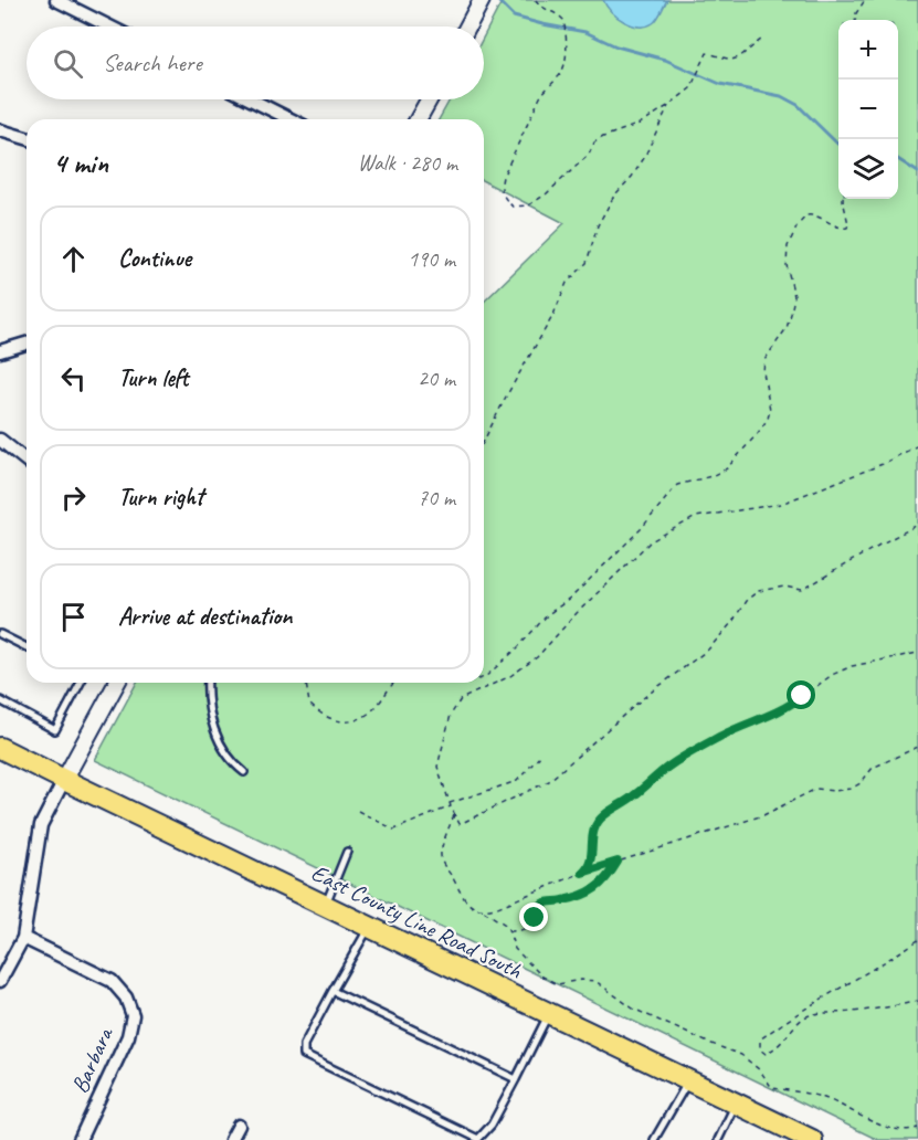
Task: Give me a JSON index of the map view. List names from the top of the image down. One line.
{"streets":{"main road":["East County Line Road South"],"street":["Barbara"]},"page":{"map_buttons":["+","−"],"search":"Search here","heading":["4 min","Walk · 280 m"],"list":[["Continue","190 m"],["Turn left","20 m"],["Turn right","70 m"],"Arrive at destination"]}}
